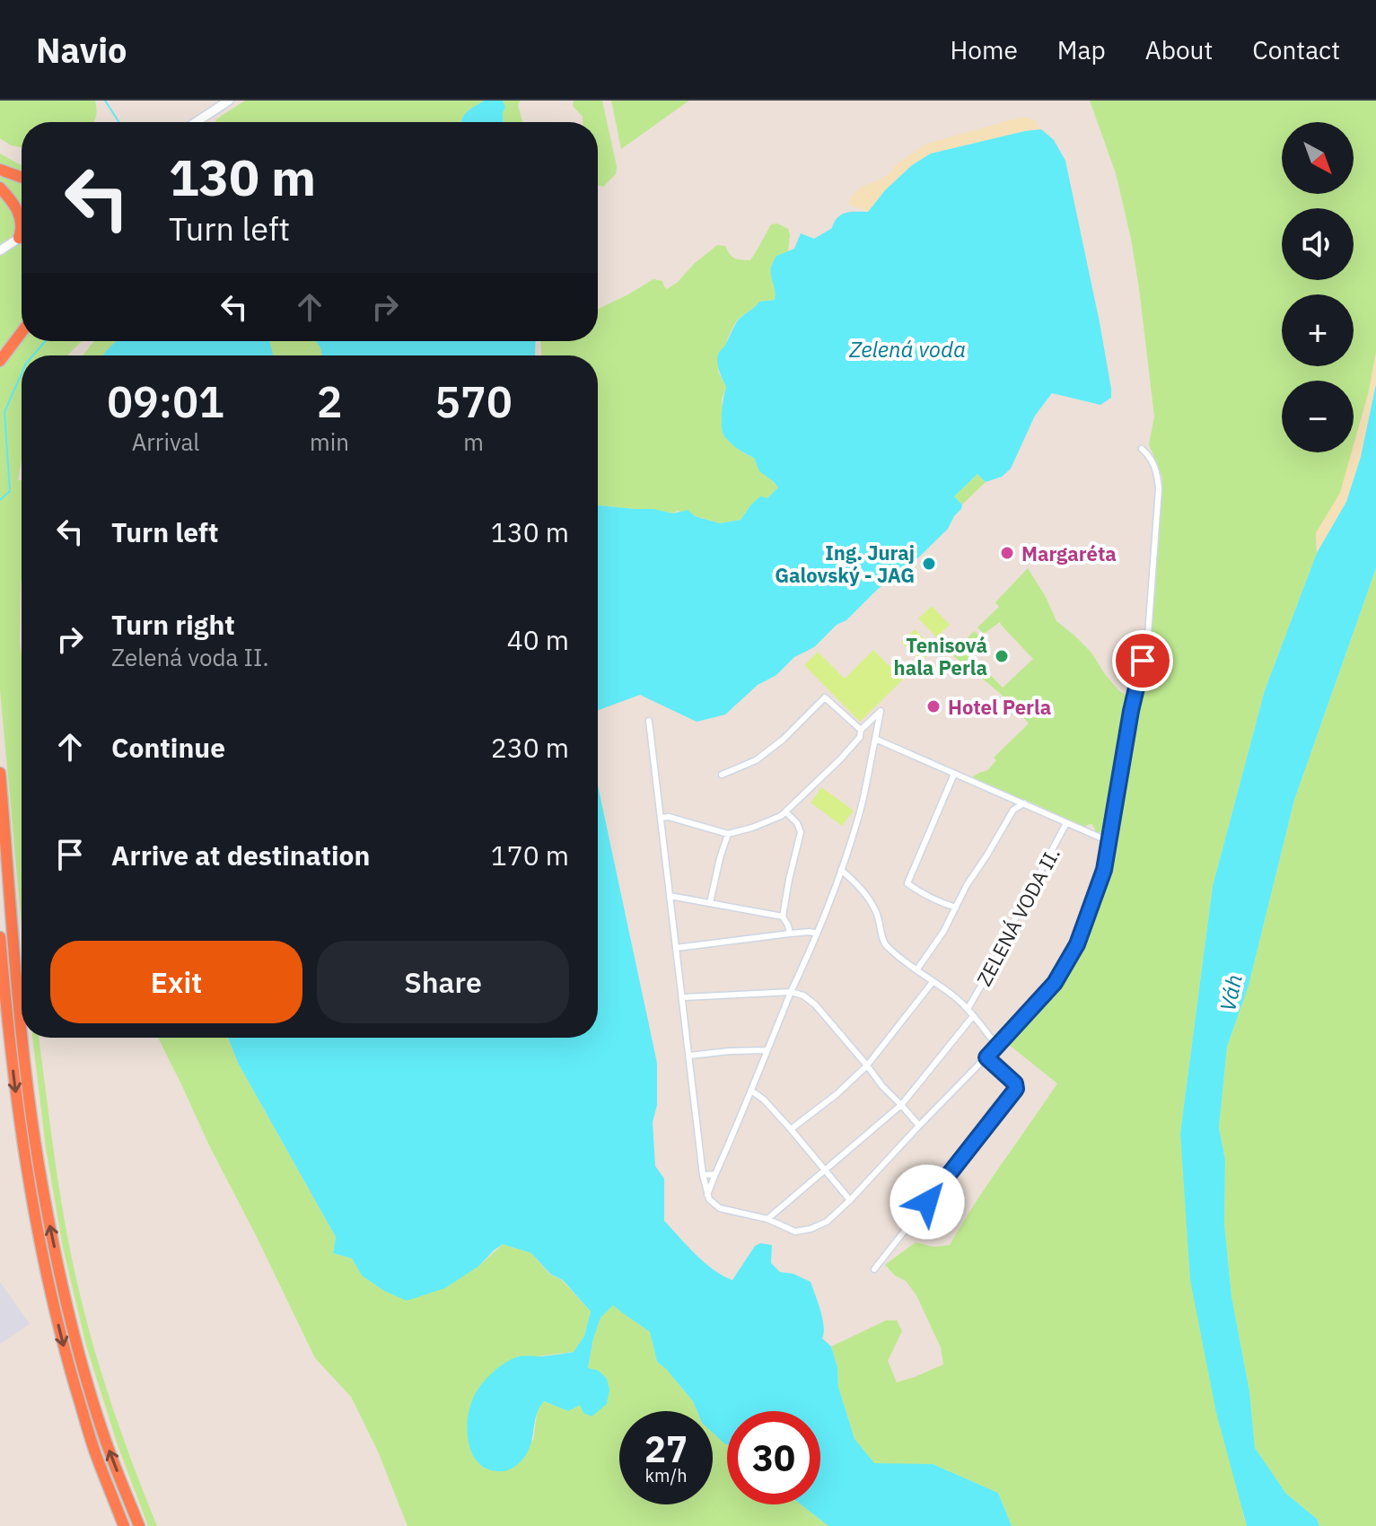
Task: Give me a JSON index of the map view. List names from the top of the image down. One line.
{"streets":{"street":["ZELENÁ VODA II."]},"water":["Zelená voda","Váh"],"places":["Margaréta","Ing. Juraj Galovský - JAG","Tenisová hala Perla","Hotel Perla"],"north":"bottom right","page":{"header":"Navio","nav":["Home","Map","About","Contact"],"map_buttons":["+","−"],"turn":["130 m","Turn left"],"eta":["09:01","Arrival","2","min","570","m"],"list":[{"name":"Turn left","value":"130 m"},{"name":"Turn right","note":"Zelená voda II.","value":"40 m"},{"name":"Continue","value":"230 m"},{"name":"Arrive at destination","value":"170 m"}],"buttons":["Exit","Share"],"speed":"27 km/h","limit":"30"}}
